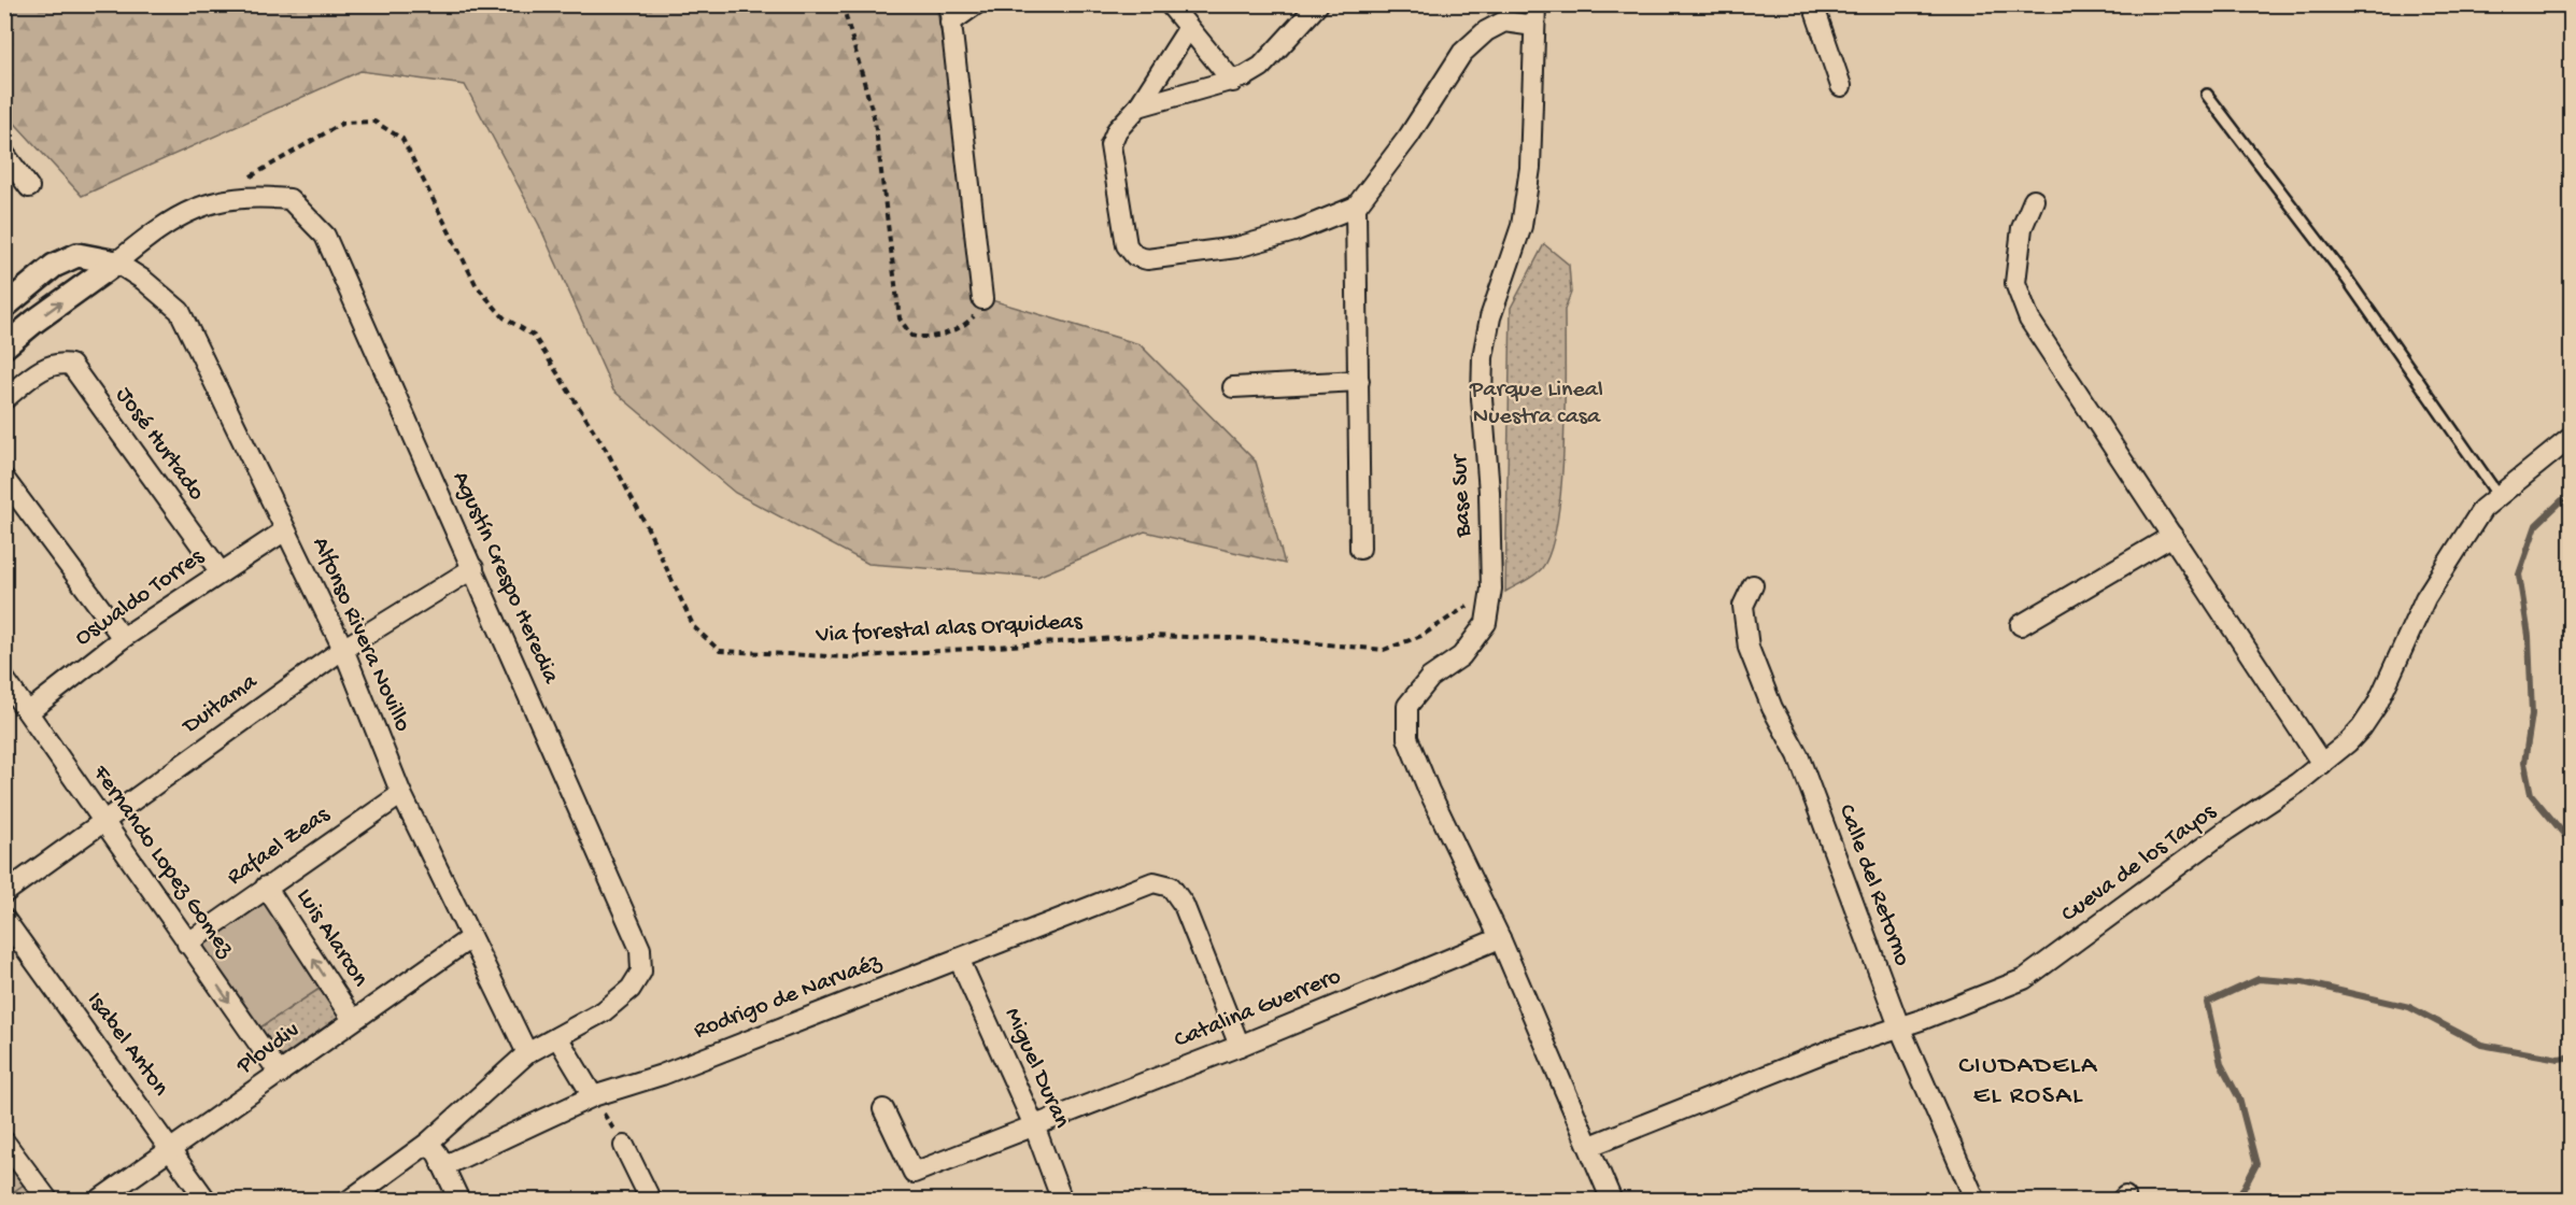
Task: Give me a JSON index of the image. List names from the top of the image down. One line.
{"streets":{"street":["José Hurtado","Base Sur","Agustín Crespo Heredia","Oswaldo Torres","Alfonso Rivera Novillo","Duitama","Rafael Zeas","Fernando Lopez Gomez","Cueva de los Tayos","Calle del Retorno","Luis Alarcon","Rodrigo de Narvaéz","Catalina Guerrero","Isabel Anton","Plovdiv","Miguel Duran"],"path":["Via forestal alas Orquideas"]},"crossings":[["José Hurtado","Oswaldo Torres"],["Base Sur","Via forestal alas Orquideas"],["Base Sur","Cueva de los Tayos"],["Base Sur","Catalina Guerrero"],["Agustín Crespo Heredia","Alfonso Rivera Novillo"],["Agustín Crespo Heredia","Duitama"],["Oswaldo Torres","Alfonso Rivera Novillo"],["Oswaldo Torres","Fernando Lopez Gomez"],["Alfonso Rivera Novillo","Duitama"],["Alfonso Rivera Novillo","Rafael Zeas"],["Alfonso Rivera Novillo","Plovdiv"],["Duitama","Fernando Lopez Gomez"],["Rafael Zeas","Fernando Lopez Gomez"],["Rafael Zeas","Luis Alarcon"],["Fernando Lopez Gomez","Plovdiv"],["Cueva de los Tayos","Calle del Retorno"],["Luis Alarcon","Plovdiv"],["Rodrigo de Narvaéz","Catalina Guerrero"],["Rodrigo de Narvaéz","Miguel Duran"],["Catalina Guerrero","Miguel Duran"],["Isabel Anton","Plovdiv"]],"one_way":["Luis Alarcon"],"districts":["CIUDADELA EL ROSAL"],"parks":["Parque Lineal Nuestra casa"]}
